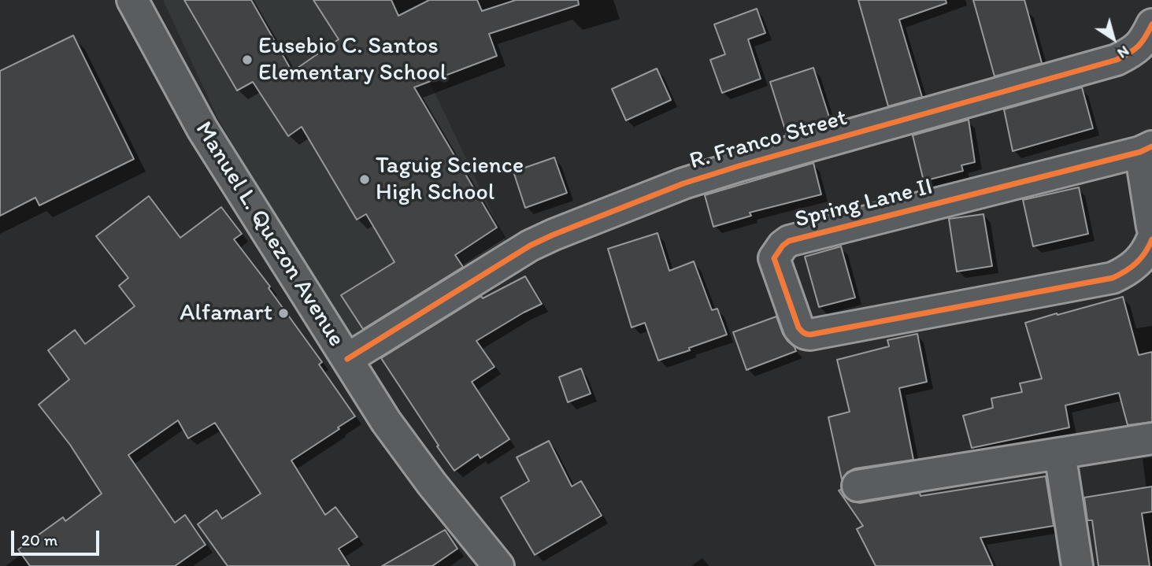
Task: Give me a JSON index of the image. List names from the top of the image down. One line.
{"streets":{"street":["R. Franco Street","Spring Lane II","Manuel L. Quezon Avenue"]},"crossings":[["R. Franco Street","Manuel L. Quezon Avenue"]],"places":["Eusebio C. Santos Elementary School","Taguig Science High School","Alfamart"],"scale_bar":"20 m","north":"bottom right"}
